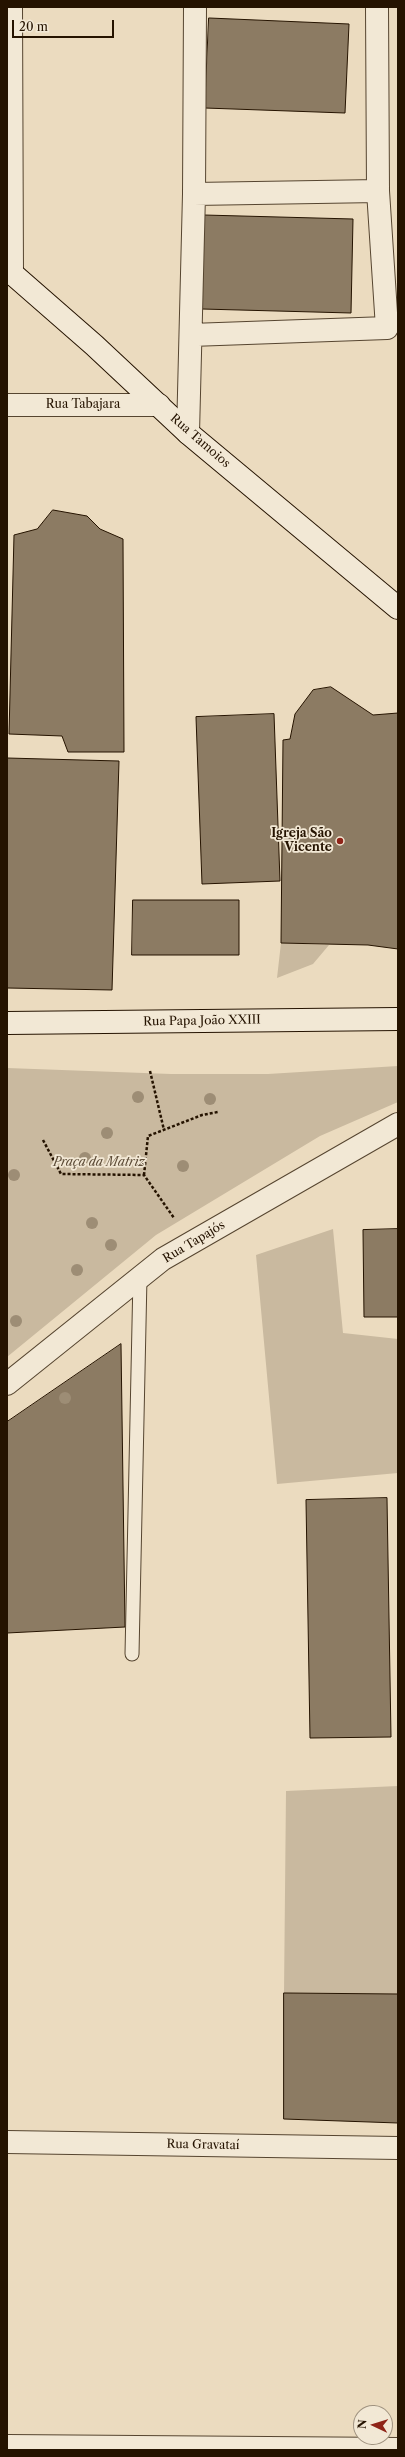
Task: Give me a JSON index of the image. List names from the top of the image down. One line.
{"streets":{"street":["Rua Tabajara","Rua Tamoios","Rua Papa João XXIII","Rua Tapajós","Rua Gravataí"]},"crossings":[["Rua Tabajara","Rua Tamoios"]],"parks":["Praça da Matriz"],"places":["Igreja São Vicente"],"scale_bar":"20 m","north":"left"}
